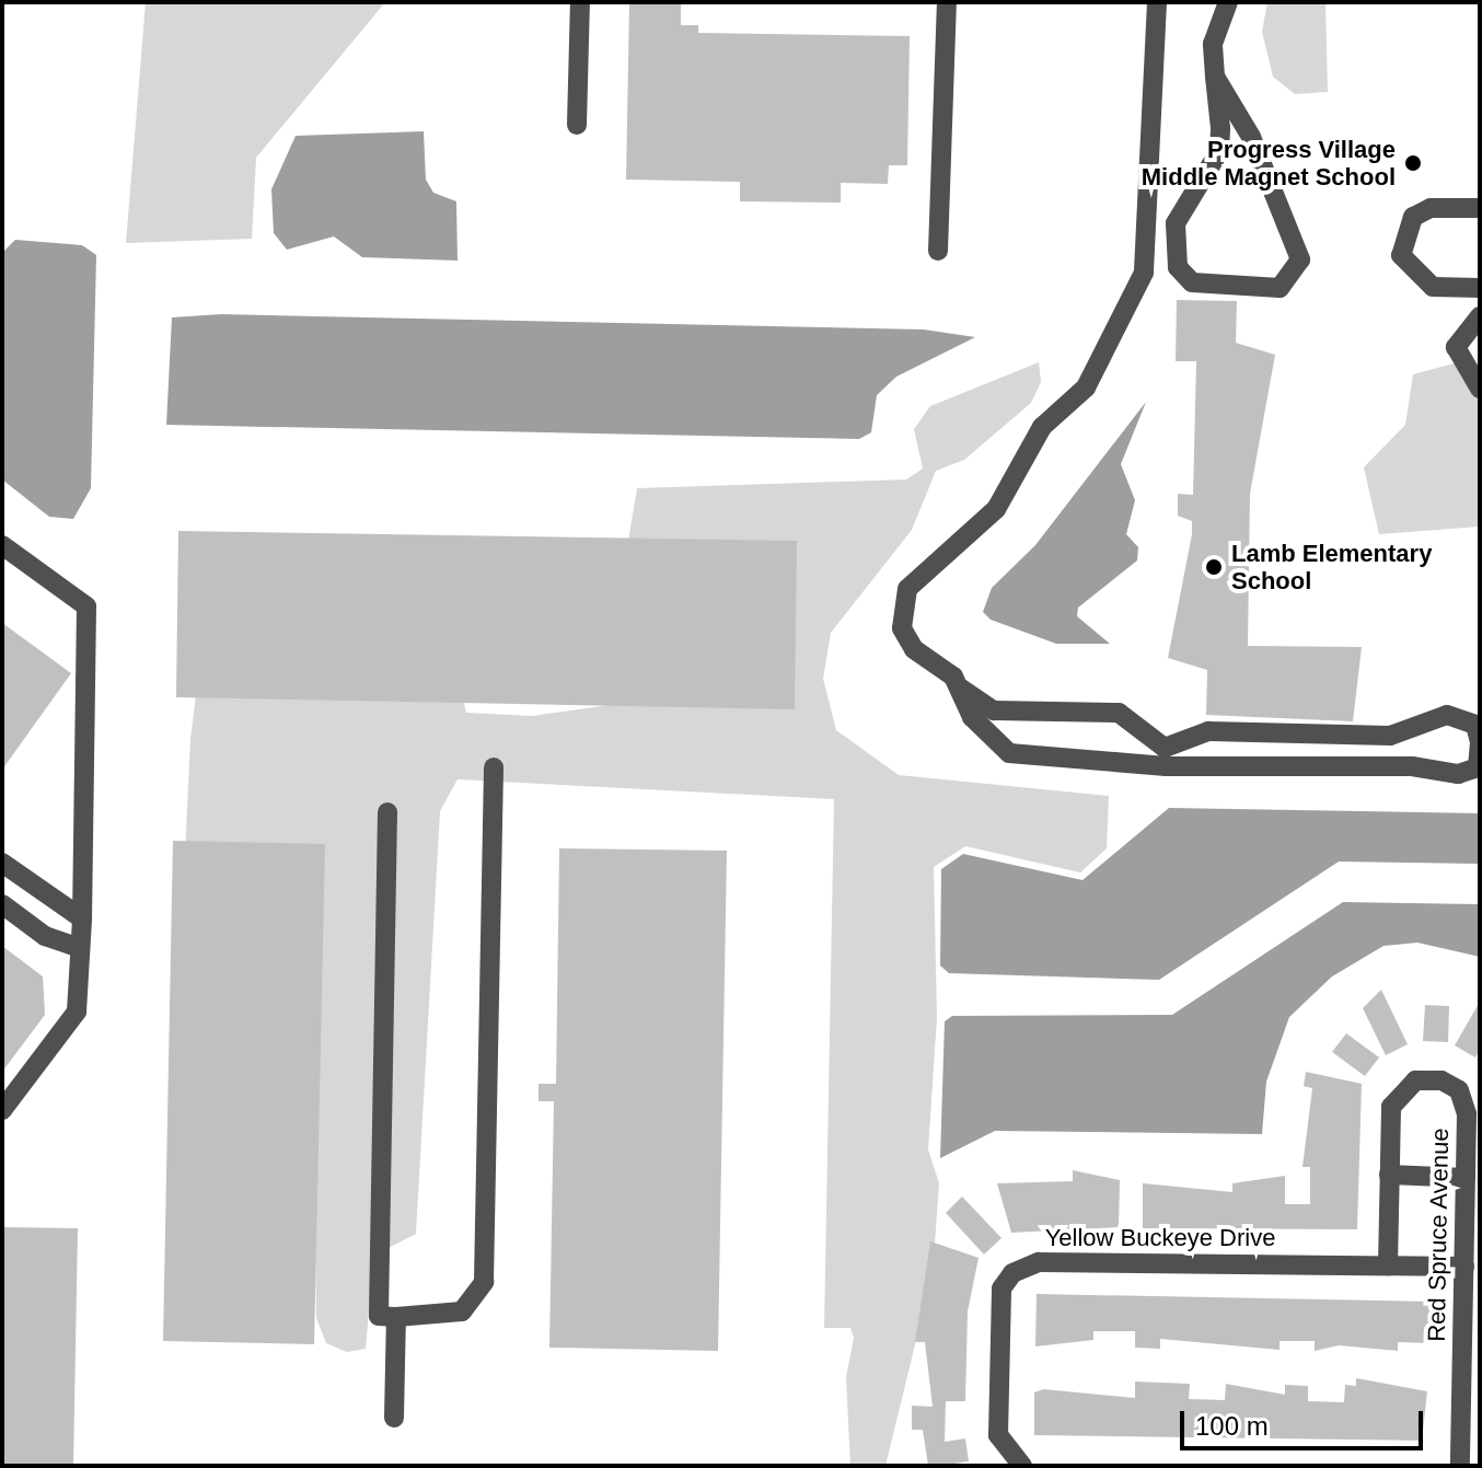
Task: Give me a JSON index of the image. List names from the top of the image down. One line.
{"streets":{"street":["Red Spruce Avenue","Yellow Buckeye Drive"]},"crossings":[["Red Spruce Avenue","Yellow Buckeye Drive"]],"places":["Progress Village Middle Magnet School","Lamb Elementary School"],"scale_bar":"100 m"}
